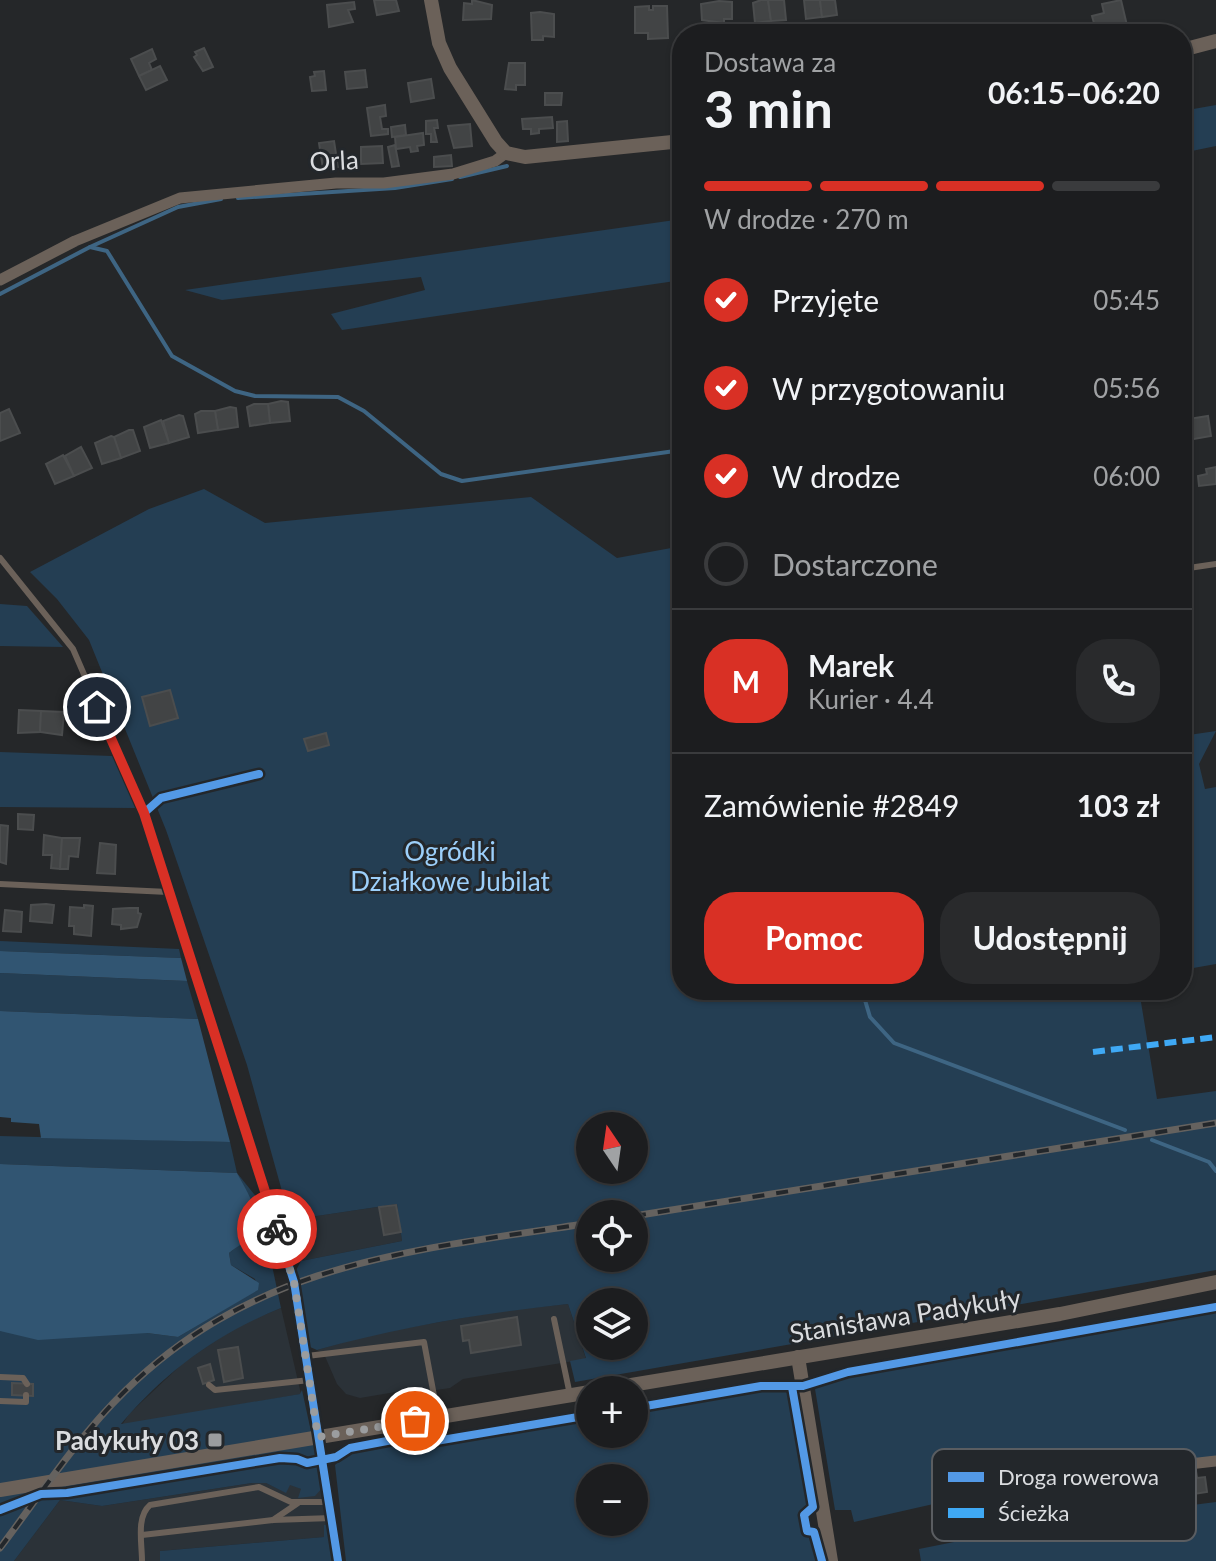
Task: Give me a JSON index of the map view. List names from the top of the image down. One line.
{"streets":{"street":["Orla","Stanisława Padykuły"]},"parks":["Ogródki Działkowe Jubilat"],"places":{"transit":["Padykuły 03"]},"legend":["Droga rowerowa","Ścieżka"],"north":"top","page":{"heading":["3 min","Dostawa za","06:15–06:20"],"panel":["Marek","Kurier · 4.4","Zamówienie #2849","103 zł"],"bar":"W drodze · 270 m","list":[["Przyjęte","05:45"],["W przygotowaniu","05:56"],["W drodze","06:00"],"Dostarczone"],"round":"M","buttons":["Pomoc","Udostępnij"],"map_buttons":["+","−"]}}
